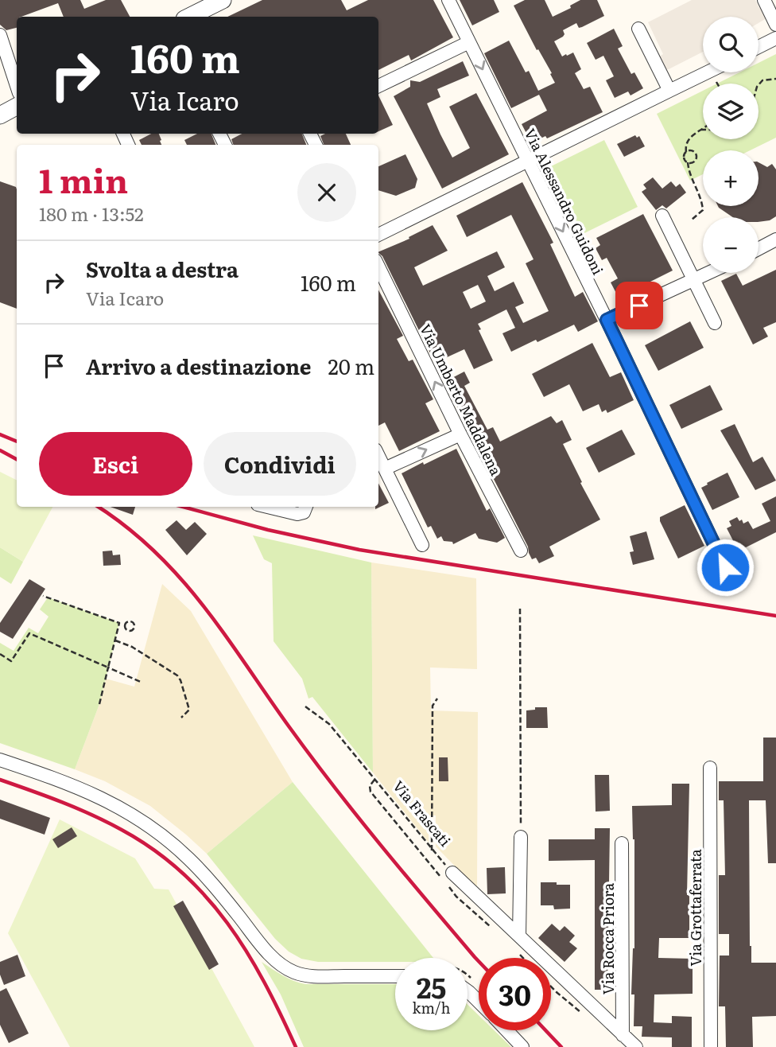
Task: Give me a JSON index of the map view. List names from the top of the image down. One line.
{"streets":{"street":["Via Alessandro Guidoni","Via Umberto Maddalena","Via Grottaferrata","Via Rocca Priora"],"path":["Via Frascati"]},"one_way":["Via Alessandro Guidoni","Via Umberto Maddalena"],"page":{"map_buttons":["+","−"],"turn":["160 m","Via Icaro"],"heading":["1 min","180 m · 13:52"],"list":[{"name":"Svolta a destra","note":"Via Icaro","value":"160 m"},{"name":"Arrivo a destinazione","value":"20 m"}],"buttons":["Esci","Condividi"],"speed":"25 km/h","limit":"30"}}
